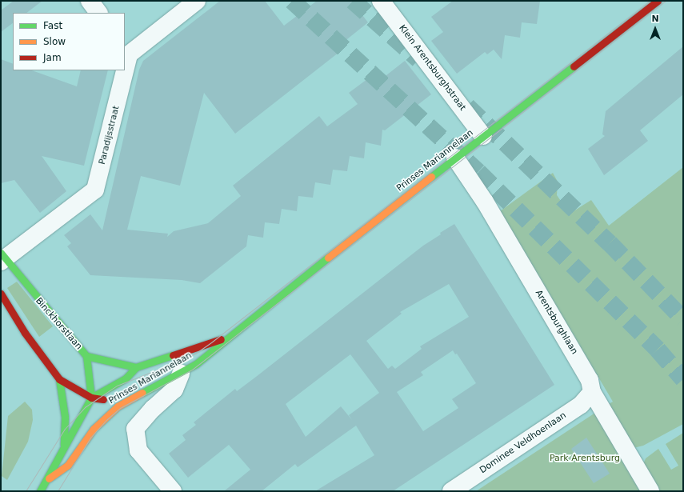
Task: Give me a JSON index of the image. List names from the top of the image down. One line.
{"streets":{"street":["Klein Arentsburghstraat","Paradijsstraat","Prinses Mariannelaan","Arentsburghlaan","Binckhorstlaan","Dominee Veldhoenlaan"]},"crossings":[["Klein Arentsburghstraat","Prinses Mariannelaan"],["Paradijsstraat","Binckhorstlaan"],["Prinses Mariannelaan","Arentsburghlaan"],["Prinses Mariannelaan","Binckhorstlaan"],["Arentsburghlaan","Dominee Veldhoenlaan"]],"parks":["Park Arentsburg"],"legend":["Fast","Slow","Jam"],"north":"top"}
